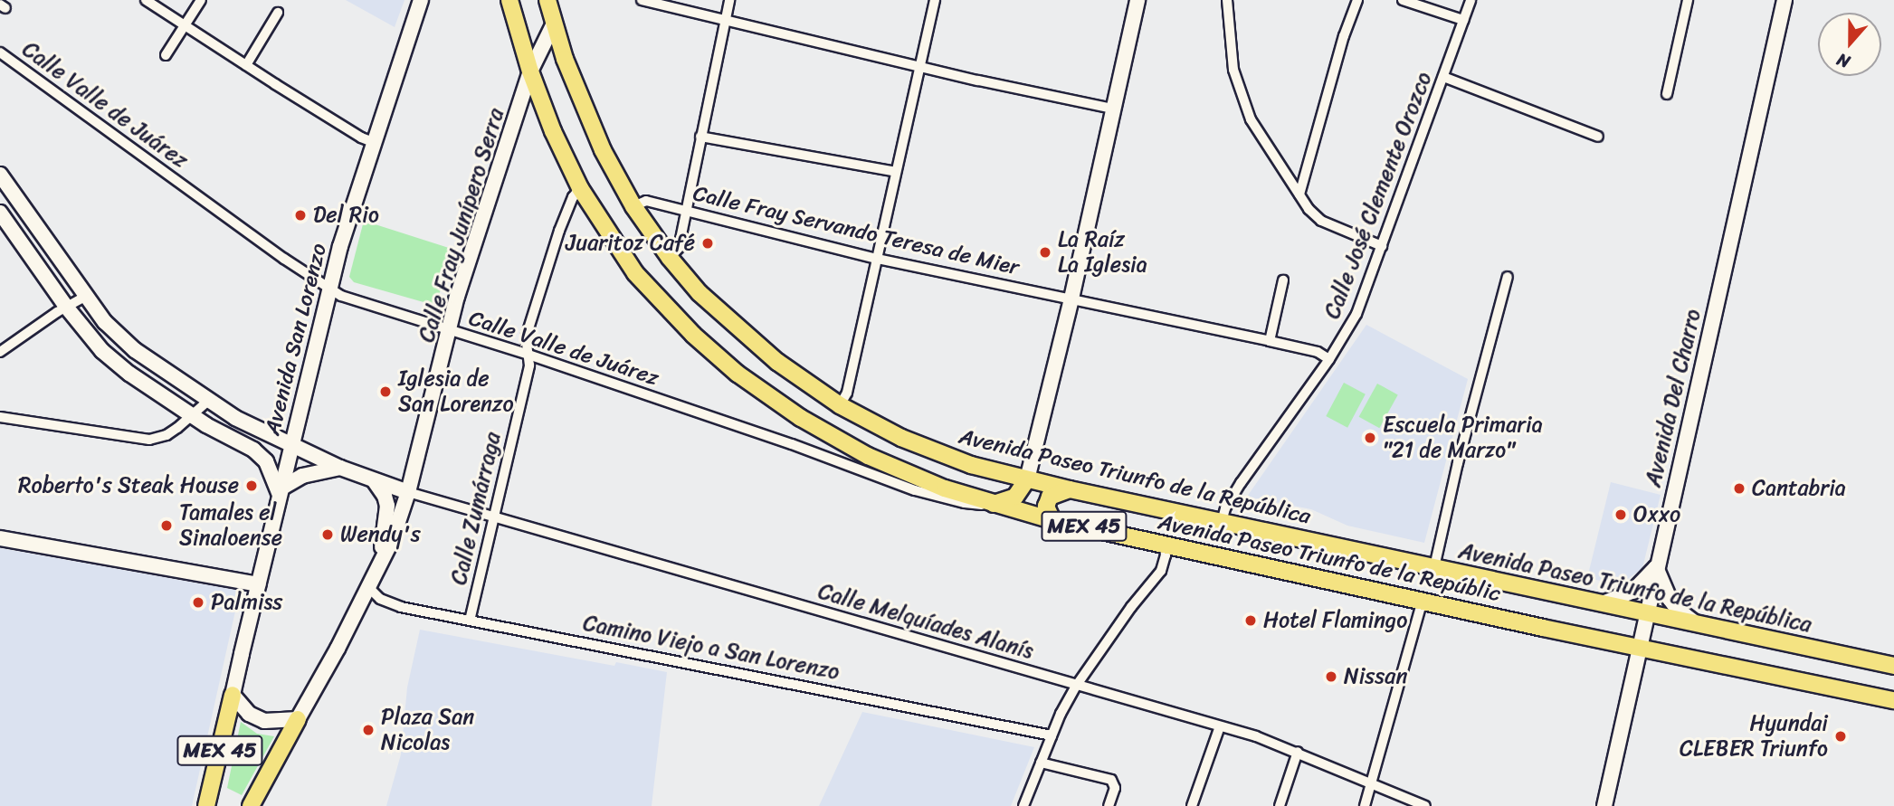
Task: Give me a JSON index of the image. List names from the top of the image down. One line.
{"streets":{"main road":["Calle Fray Junípero Serra","Avenida San Lorenzo","Avenida Del Charro","Avenida Paseo Triunfo de la República","MEX 45","Avenida Paseo Triunfo de la Repúblic"],"street":["Calle Valle de Juárez","Calle José Clemente Orozco","Calle Fray Servando Teresa de Mier","Calle Zumárraga","Calle Melquíades Alanís","Camino Viejo a San Lorenzo"]},"crossings":[["Calle Valle de Juárez","Calle Fray Junípero Serra"],["Calle Valle de Juárez","Avenida San Lorenzo"],["Calle Valle de Juárez","Calle Zumárraga"],["Calle Valle de Juárez","Avenida Paseo Triunfo de la Repúblic"],["Calle José Clemente Orozco","Calle Fray Servando Teresa de Mier"],["Calle José Clemente Orozco","Avenida Paseo Triunfo de la República"],["Calle Fray Junípero Serra","Avenida Paseo Triunfo de la República"],["Calle Fray Junípero Serra","MEX 45"],["Calle Fray Junípero Serra","Avenida Paseo Triunfo de la Repúblic"],["Calle Fray Junípero Serra","Calle Melquíades Alanís"],["Calle Fray Junípero Serra","Camino Viejo a San Lorenzo"],["Calle Fray Servando Teresa de Mier","Avenida Paseo Triunfo de la República"],["Avenida San Lorenzo","MEX 45"],["Avenida Del Charro","Avenida Paseo Triunfo de la República"],["Avenida Del Charro","Avenida Paseo Triunfo de la Repúblic"],["Calle Zumárraga","Avenida Paseo Triunfo de la Repúblic"],["Calle Zumárraga","Calle Melquíades Alanís"],["Calle Zumárraga","Camino Viejo a San Lorenzo"]],"places":["Del Rio","Juaritoz Café","La Raíz La Iglesia","Iglesia de San Lorenzo","Escuela Primaria \"21 de Marzo\"","Roberto's Steak House","Cantabria","Oxxo","Tamales el Sinaloense","Wendy's","Palmiss","Hotel Flamingo","Nissan","Plaza San Nicolas","Hyundai CLEBER Triunfo"],"north":"bottom"}
